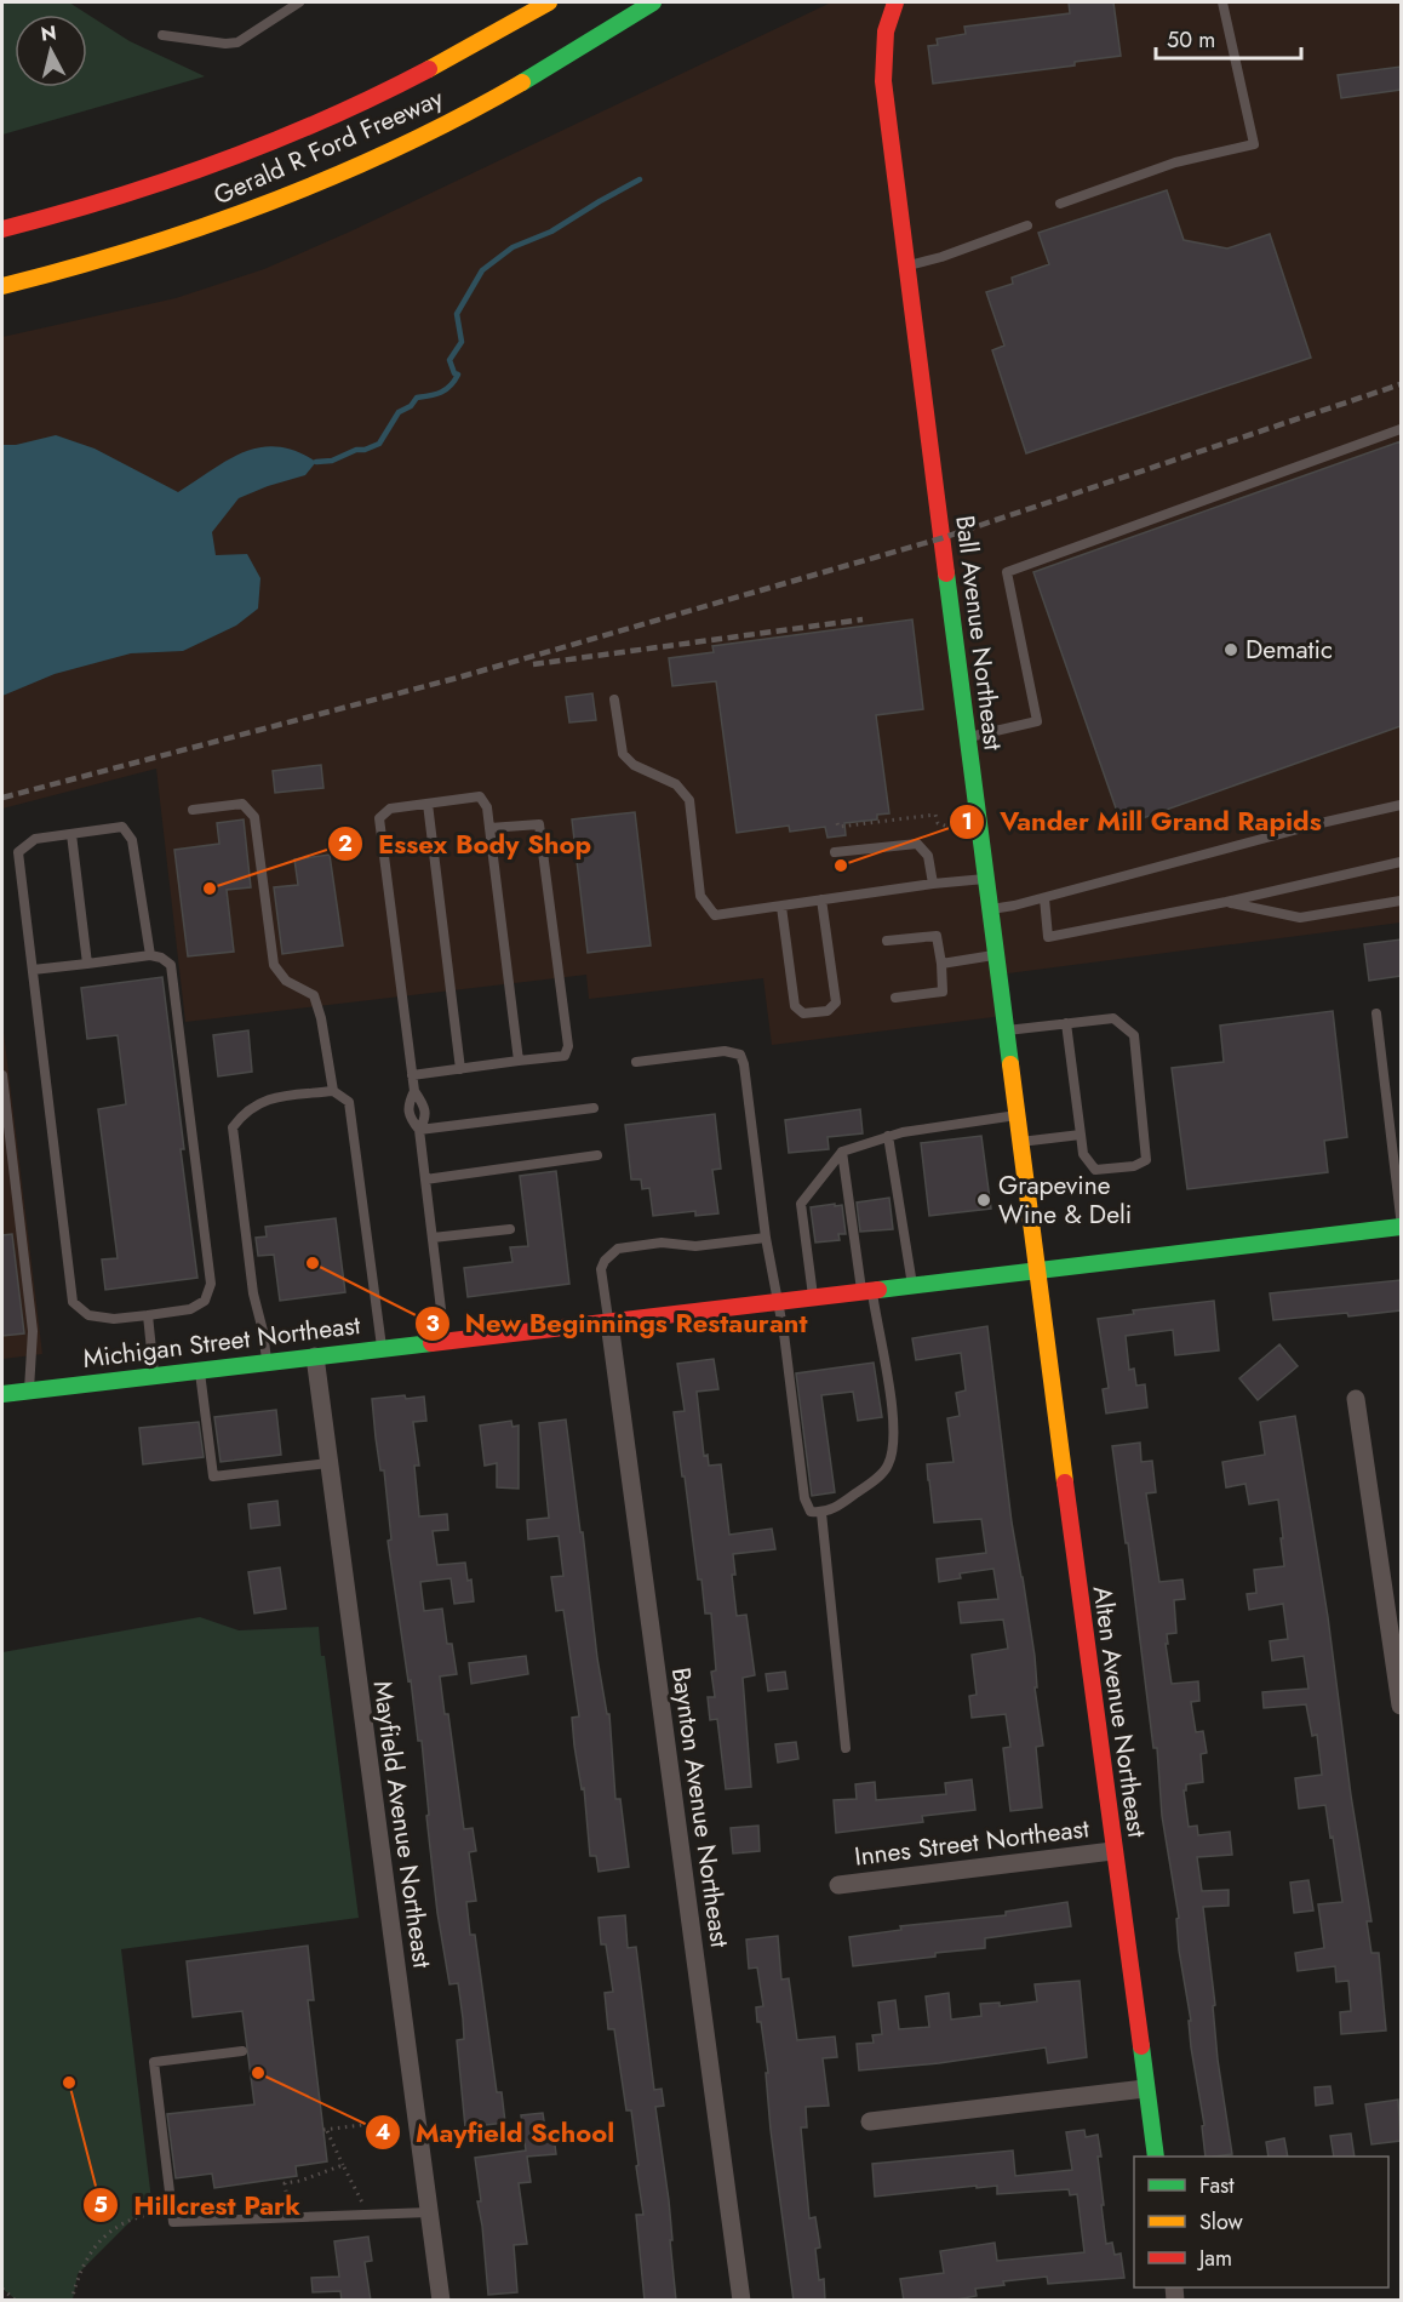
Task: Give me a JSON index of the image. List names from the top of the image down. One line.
{"streets":{"main road":["Gerald R Ford Freeway","Ball Avenue Northeast","Michigan Street Northeast","Alten Avenue Northeast"],"street":["Baynton Avenue Northeast","Mayfield Avenue Northeast","Innes Street Northeast"]},"crossings":[["Ball Avenue Northeast","Michigan Street Northeast"],["Ball Avenue Northeast","Alten Avenue Northeast"],["Michigan Street Northeast","Alten Avenue Northeast"],["Michigan Street Northeast","Baynton Avenue Northeast"],["Michigan Street Northeast","Mayfield Avenue Northeast"],["Alten Avenue Northeast","Innes Street Northeast"]],"places":["Dematic","Vander Mill Grand Rapids","Essex Body Shop","Grapevine Wine & Deli","New Beginnings Restaurant","Mayfield School","Hillcrest Park"],"legend":["Fast","Slow","Jam"],"scale_bar":"50 m","north":"top"}
